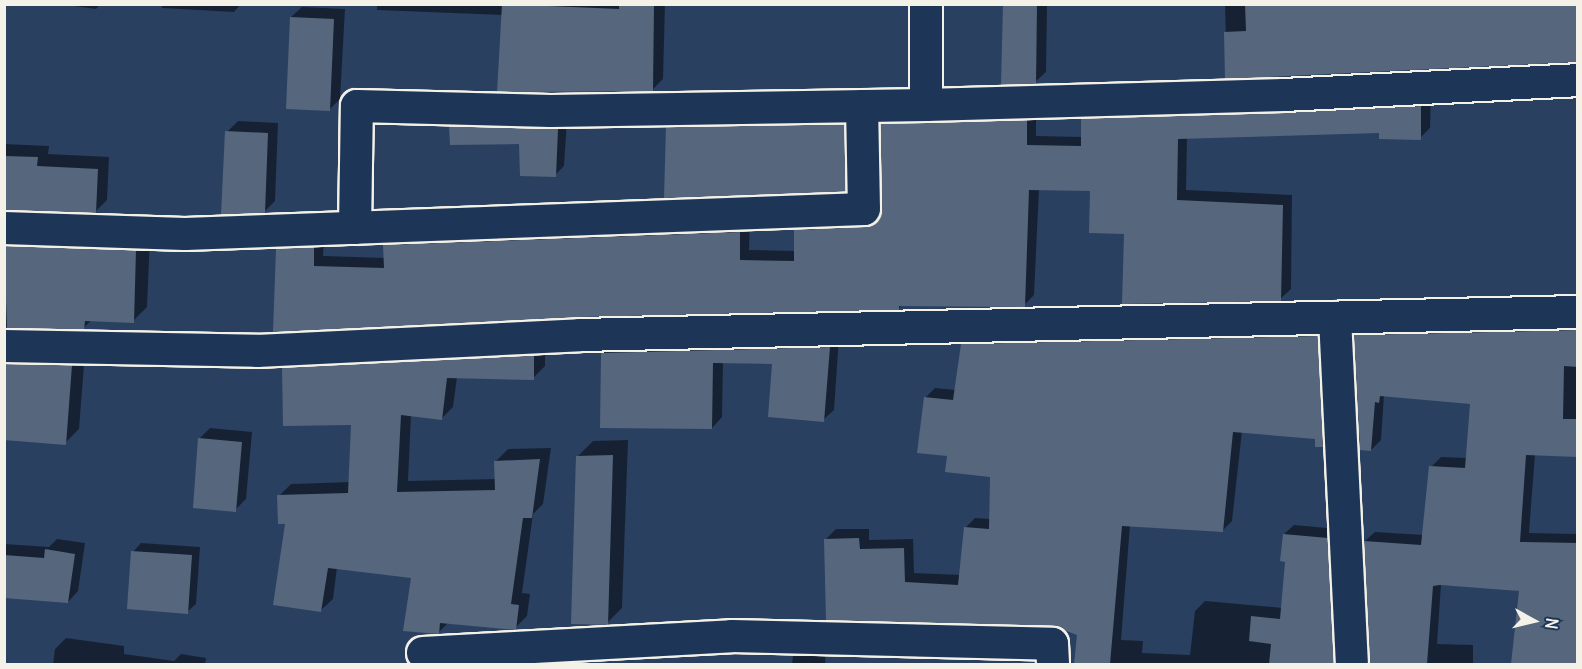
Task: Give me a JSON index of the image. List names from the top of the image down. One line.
{"north":"right"}
